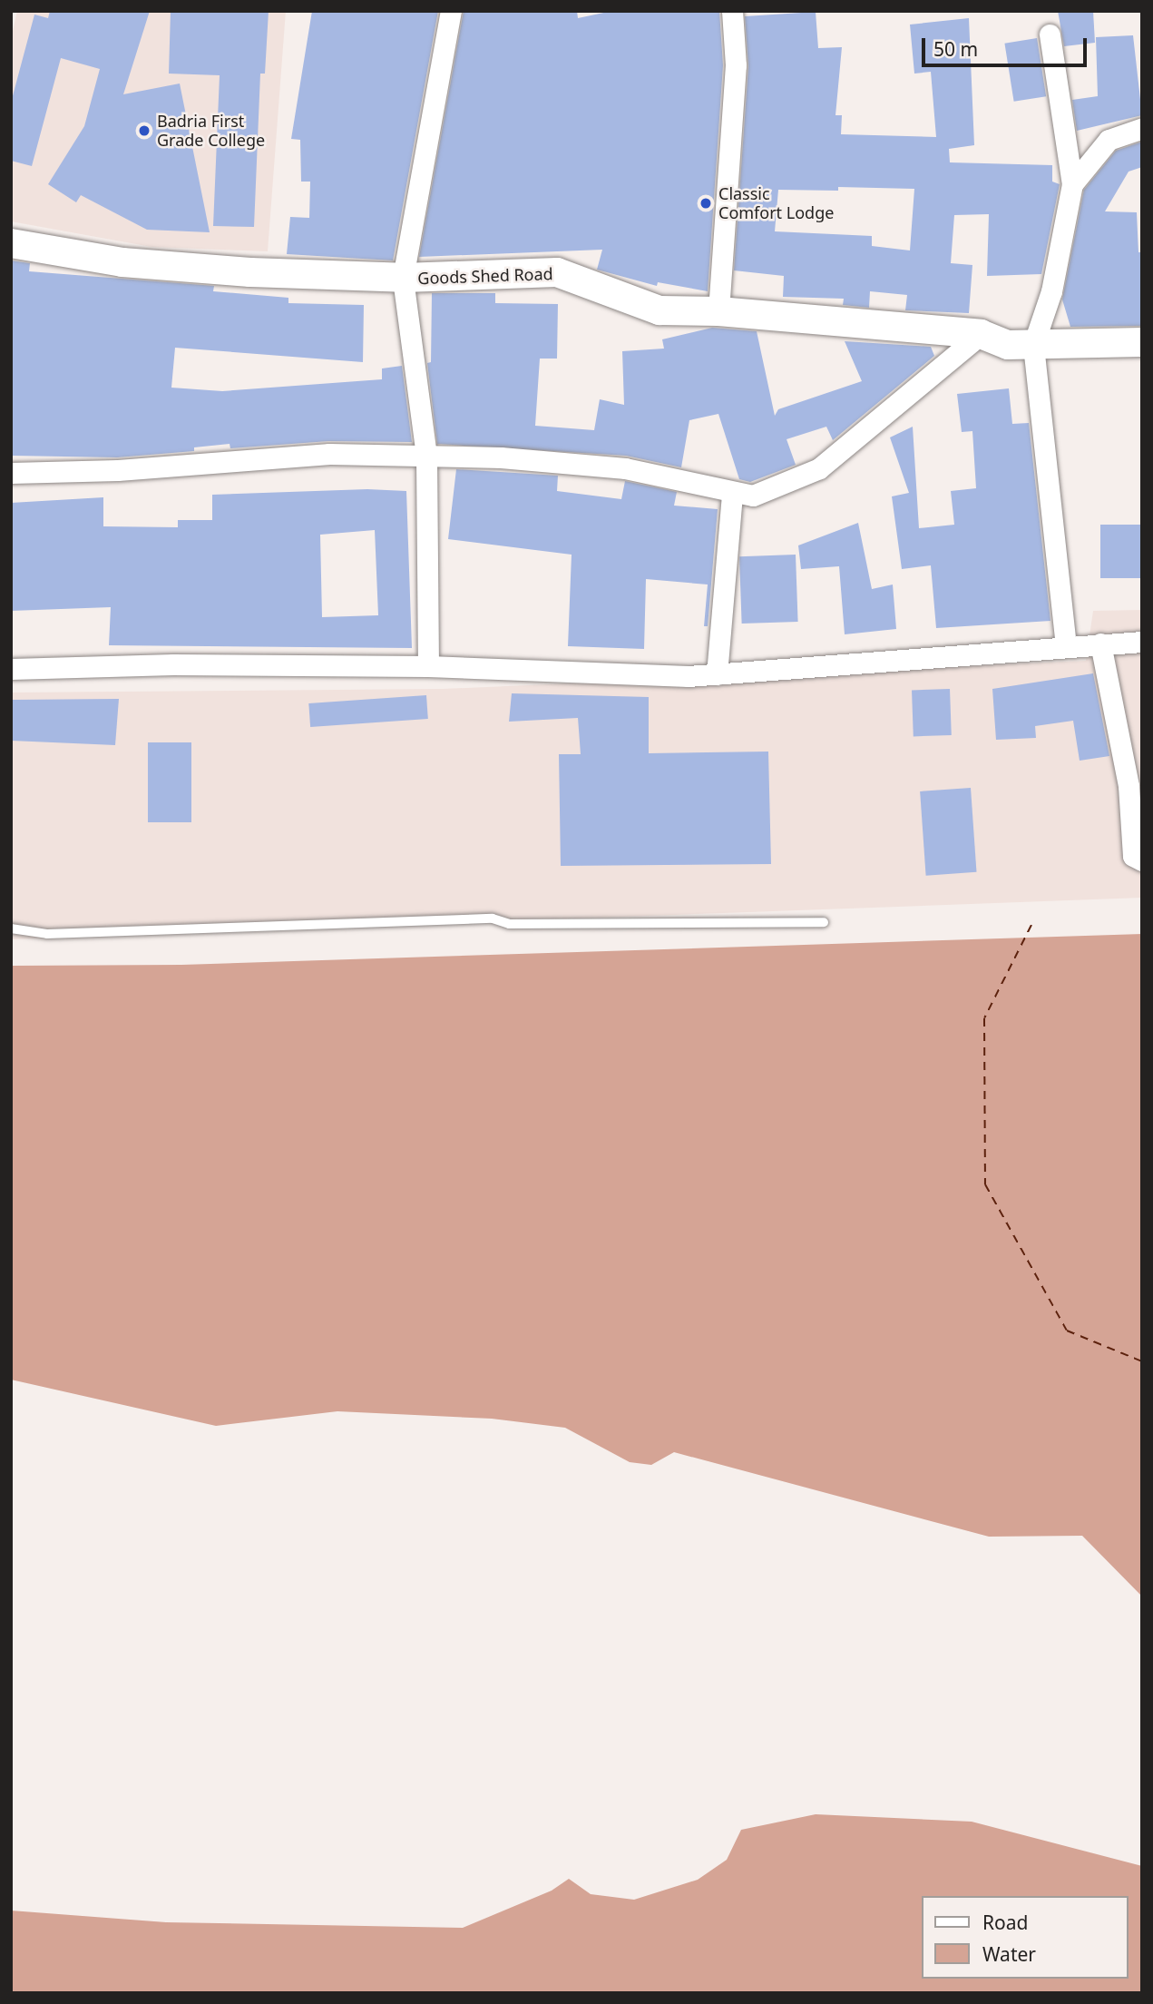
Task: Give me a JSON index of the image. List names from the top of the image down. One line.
{"streets":{"street":["Goods Shed Road"]},"places":["Badria First Grade College","Classic Comfort Lodge"],"legend":["Road","Water"],"scale_bar":"50 m"}
